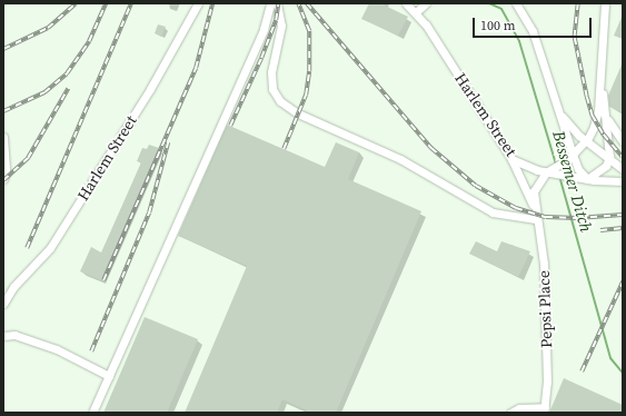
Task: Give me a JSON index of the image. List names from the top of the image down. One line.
{"streets":{"lane":["Harlem Street","Pepsi Place"]},"water":["Bessemer Ditch"],"scale_bar":"100 m"}
